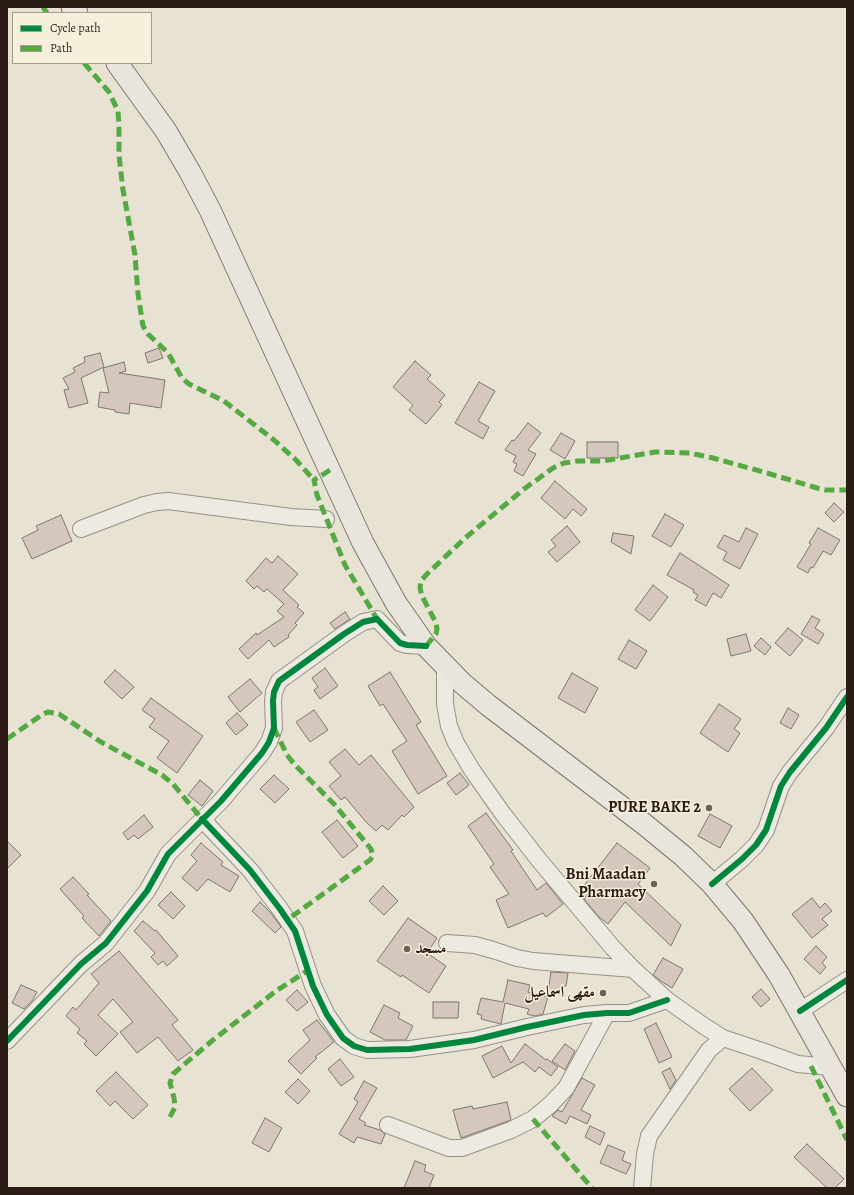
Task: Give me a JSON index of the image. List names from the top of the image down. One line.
{"places":["PURE BAKE 2","Bni Maadan Pharmacy","مسجد","مقهى اسماعيل"],"legend":["Cycle path","Path"]}
